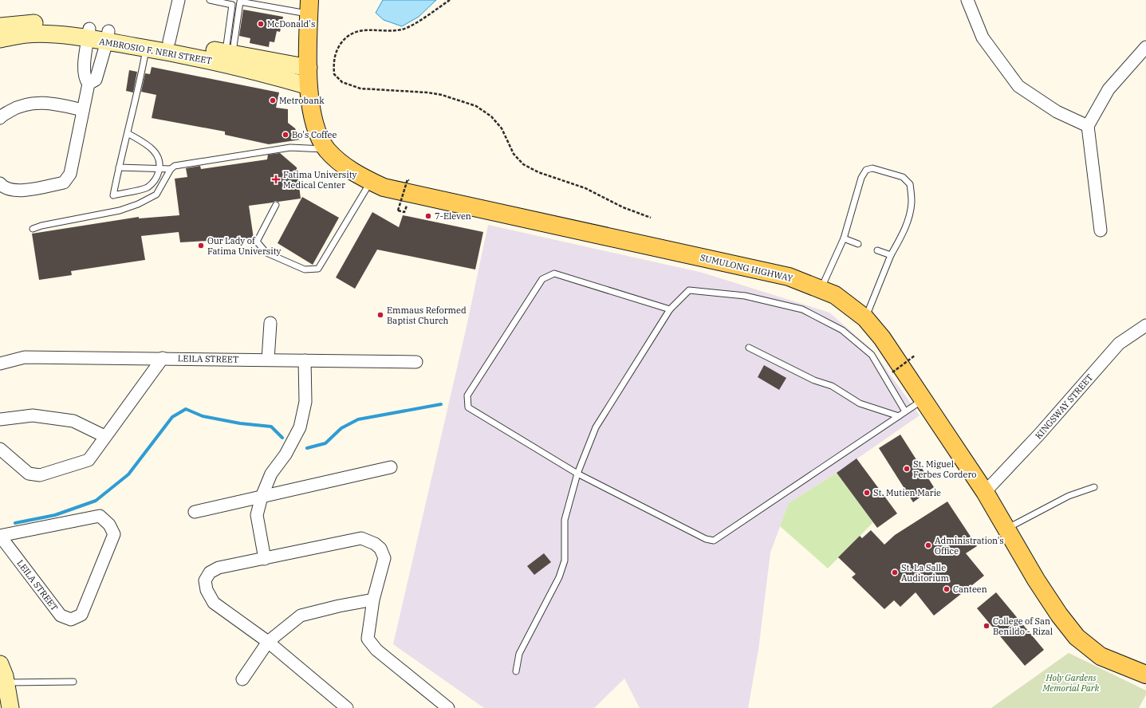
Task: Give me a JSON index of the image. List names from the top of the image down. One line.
{"streets":{"main road":["SUMULONG HIGHWAY"],"street":["AMBROSIO F. NERI STREET","LEILA STREET","KINGSWAY STREET"]},"crossings":[["AMBROSIO F. NERI STREET","SUMULONG HIGHWAY"],["SUMULONG HIGHWAY","KINGSWAY STREET"]],"parks":["Holy Gardens Memorial Park"],"places":{"other":["McDonald's","Metrobank","Bo's Coffee","7-Eleven","Our Lady of Fatima University","Emmaus Reformed Baptist Church","St. Miguel Ferbes Cordero","St. Mutien Marie","Administration's Office","St. La Salle Auditorium","Canteen","College of San Benildo - Rizal"],"health":["Fatima University Medical Center"]}}
